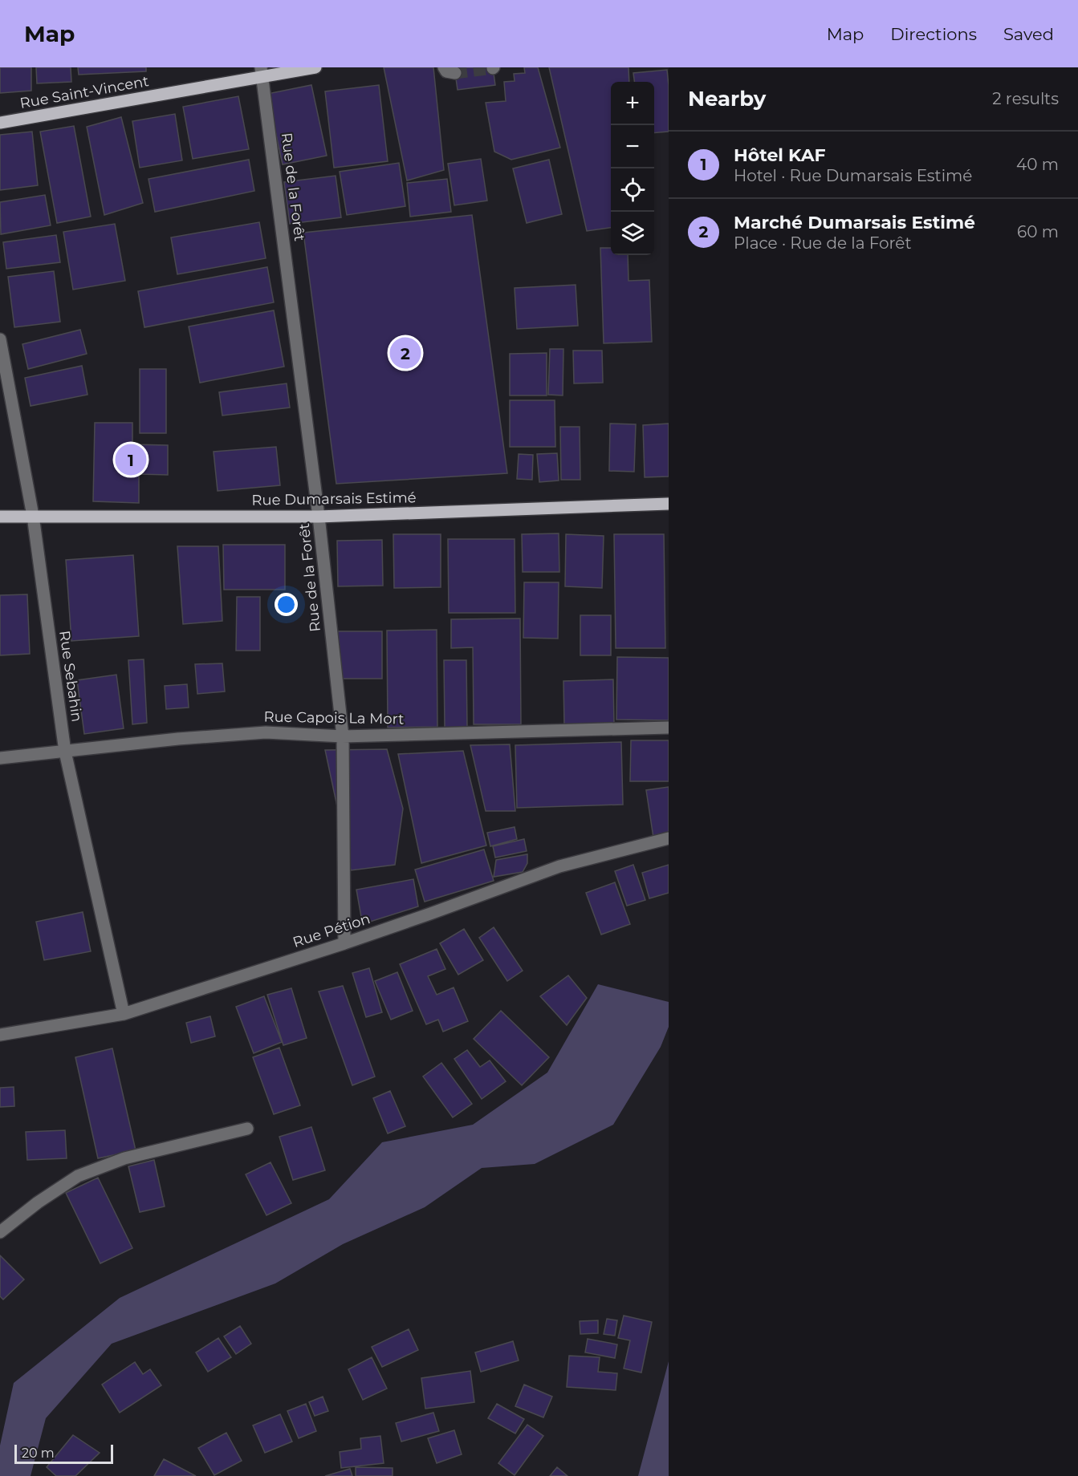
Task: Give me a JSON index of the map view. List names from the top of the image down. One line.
{"streets":{"main road":["Rue Saint-Vincent","Rue Dumarsais Estimé"],"street":["Rue de la Forêt","Rue Sebahin","Rue Capois La Mort","Rue Pétion"]},"crossings":[["Rue Saint-Vincent","Rue de la Forêt"],["Rue de la Forêt","Rue Dumarsais Estimé"],["Rue de la Forêt","Rue Capois La Mort"],["Rue de la Forêt","Rue Pétion"],["Rue Dumarsais Estimé","Rue Sebahin"],["Rue Sebahin","Rue Capois La Mort"],["Rue Sebahin","Rue Pétion"]],"scale_bar":"20 m","page":{"header":"Map","nav":["Map","Directions","Saved"],"heading":["Nearby","2 results"],"map_buttons":["+","−"],"list":[{"mark":"1","name":"Hôtel KAF","note":"Hotel · Rue Dumarsais Estimé","value":"40 m"},{"mark":"2","name":"Marché Dumarsais Estimé","note":"Place · Rue de la Forêt","value":"60 m"}],"pins":["2","1"],"scale":"20 m"}}
